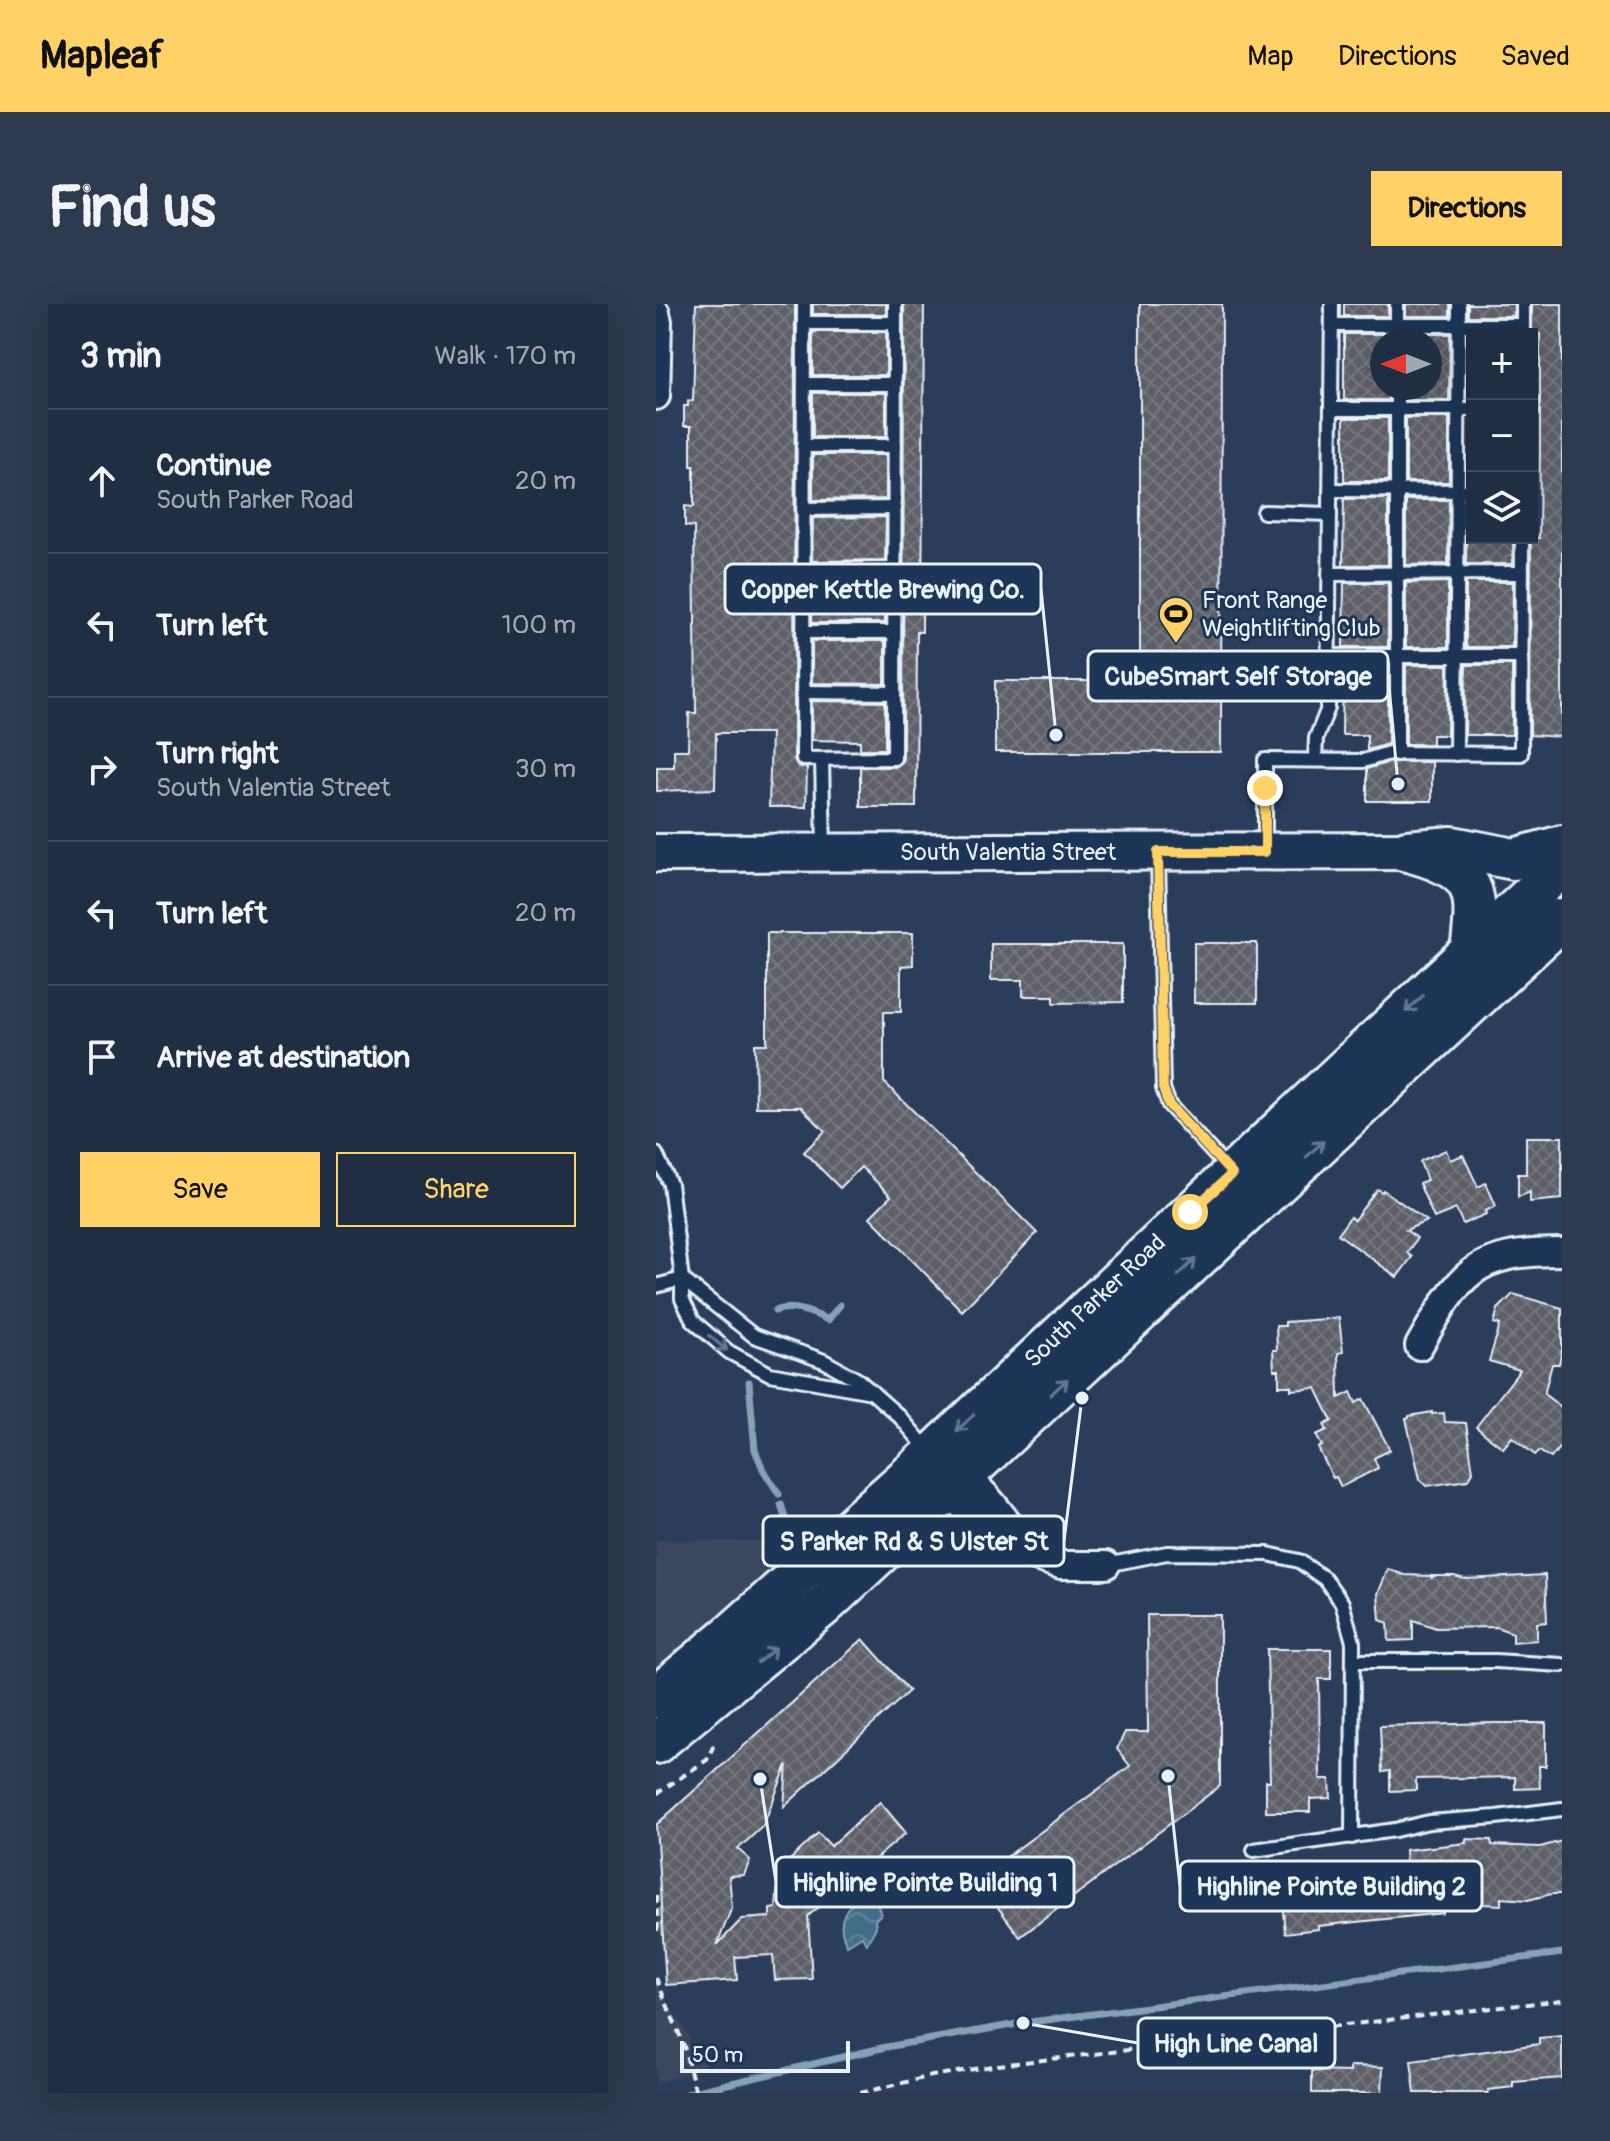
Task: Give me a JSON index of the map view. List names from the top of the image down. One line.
{"streets":{"main road":["South Parker Road"],"street":["South Valentia Street"]},"places":{"sports":["Front Range Weightlifting Club"],"other":["Copper Kettle Brewing Co.","CubeSmart Self Storage","S Parker Rd & S Ulster St","Highline Pointe Building 2","Highline Pointe Building 1","High Line Canal"]},"scale_bar":"50 m","north":"left","page":{"header":"Mapleaf","nav":["Map","Directions","Saved"],"buttons":["Directions",["Save","Share"]],"title":"Find us","heading":["3 min","Walk · 170 m"],"map_buttons":["+","−"],"list":[["Continue","South Parker Road","20 m"],["Turn left","100 m"],["Turn right","South Valentia Street","30 m"],["Turn left","20 m"],"Arrive at destination"],"scale":"50 m"}}
